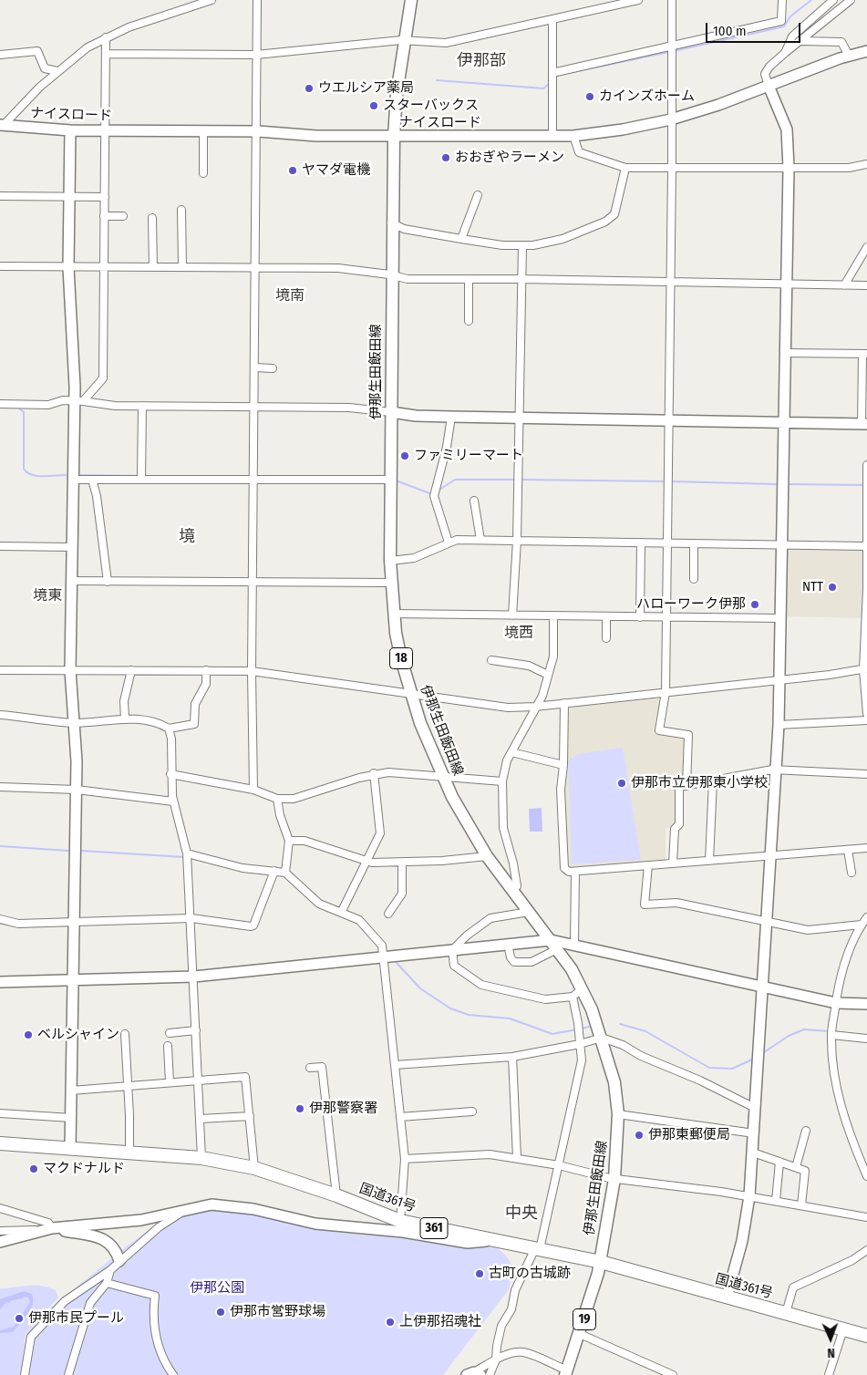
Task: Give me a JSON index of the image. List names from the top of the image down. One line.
{"streets":{"highway":["国道361号","361"],"main road":["伊那生田飯田線","18","19"],"street":["ナイスロード"]},"crossings":[["ナイスロード","伊那生田飯田線"],["伊那生田飯田線","国道361号"],["伊那生田飯田線","19"],["国道361号","19"]],"districts":["伊那部","境南","境","境東","境西","中央"],"parks":["伊那公園"],"places":["ウエルシア薬局","カインズホーム","スターバックス","おおぎやラーメン","ヤマダ電機","ファミリーマート","NTT","ハローワーク伊那","伊那市立伊那東小学校","ベルシャイン","伊那警察署","伊那東郵便局","マクドナルド","古町の古城跡","伊那市営野球場","伊那市民プール","上伊那招魂社"],"scale_bar":"100 m","north":"bottom"}
